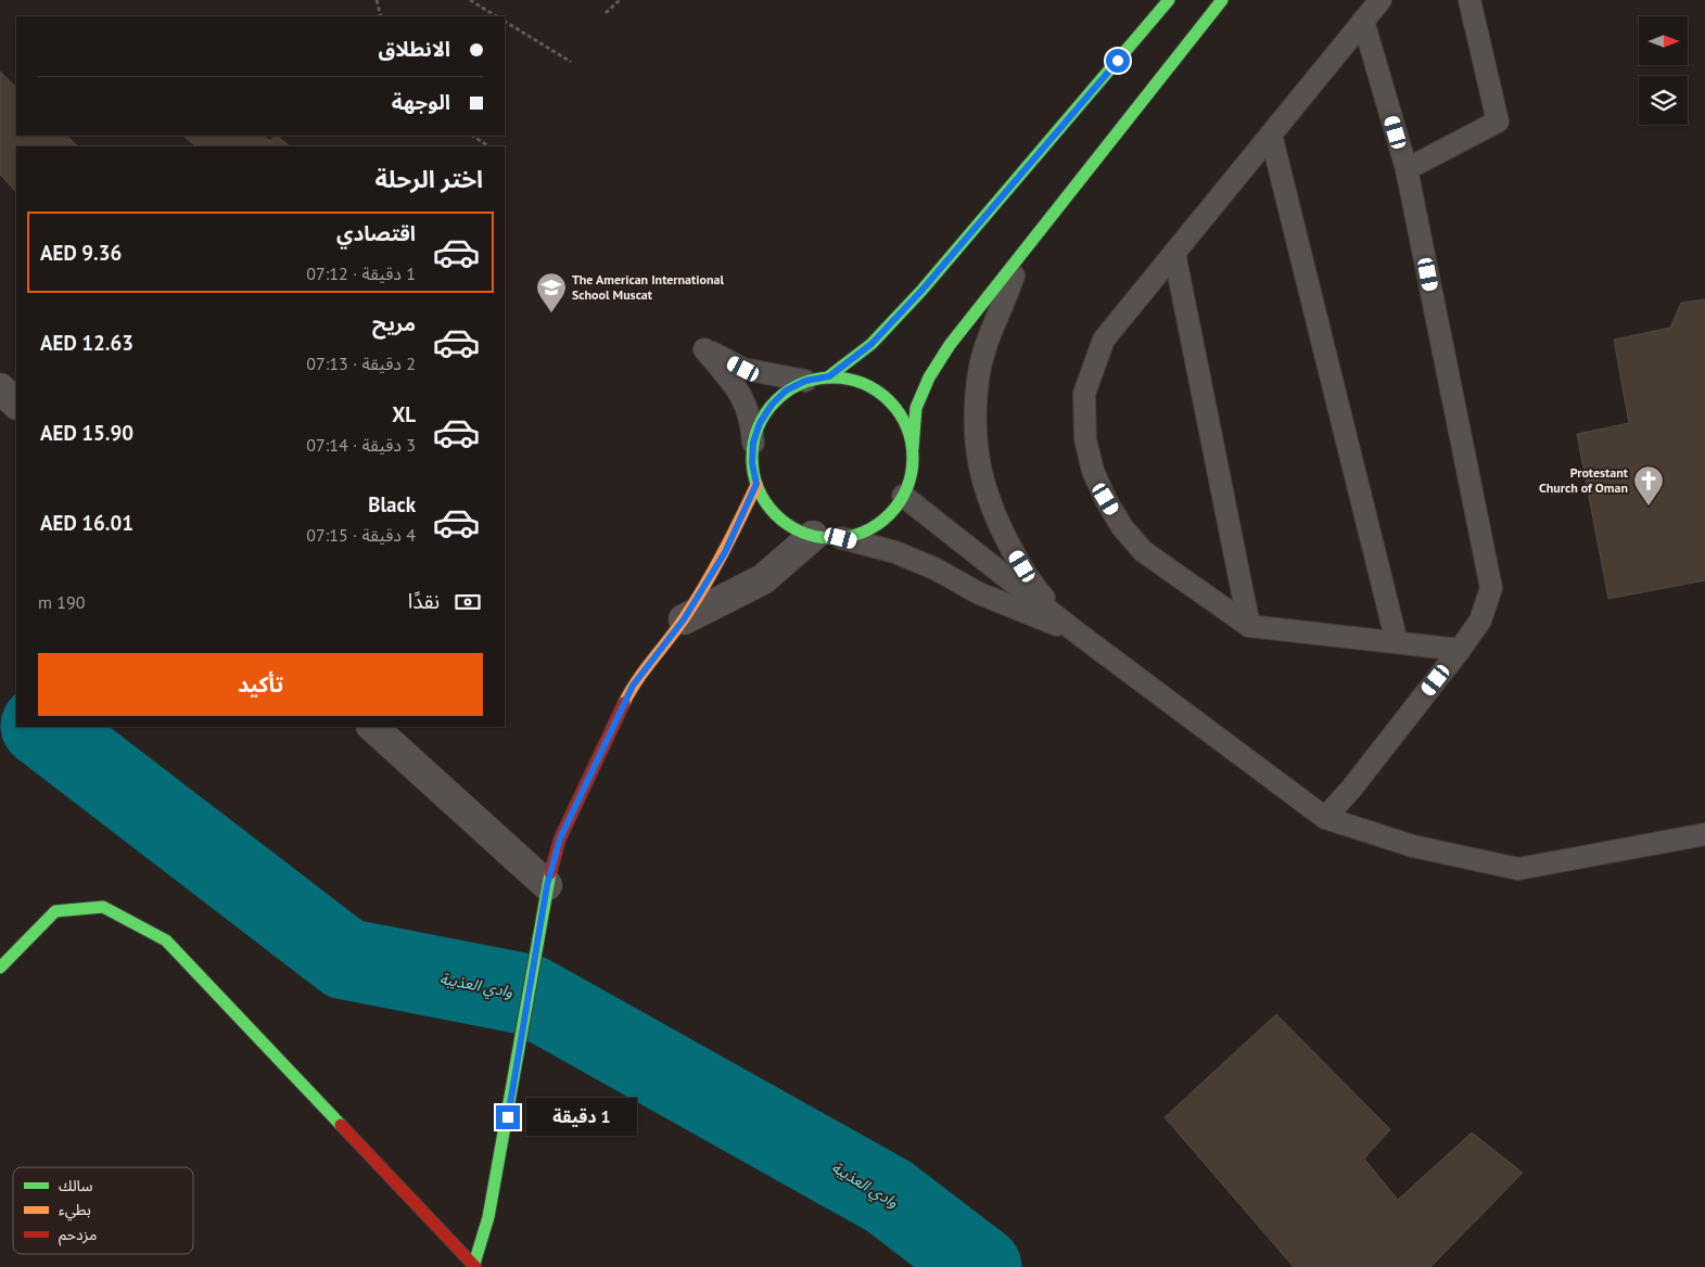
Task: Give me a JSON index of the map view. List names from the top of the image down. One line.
{"water":["وادي العذيبة"],"places":{"school or university":["The American International School Muscat"],"church":["Protestant Church of Oman"]},"legend":["سالك","بطيء","مزدحم"],"north":"right","page":{"banner":["الانطلاق","الوجهة"],"heading":"اختر الرحلة","list":[{"name":"اقتصادي","note":"1 دقيقة · 07:12","value":"AED 9.36"},{"name":"مريح","note":"2 دقيقة · 07:13","value":"AED 12.63"},{"name":"XL","note":"3 دقيقة · 07:14","value":"AED 15.90"},{"name":"Black","note":"4 دقيقة · 07:15","value":"AED 16.01"}],"pay":["نقدًا","190 m"],"buttons":"تأكيد","bubble":"1 دقيقة"}}
